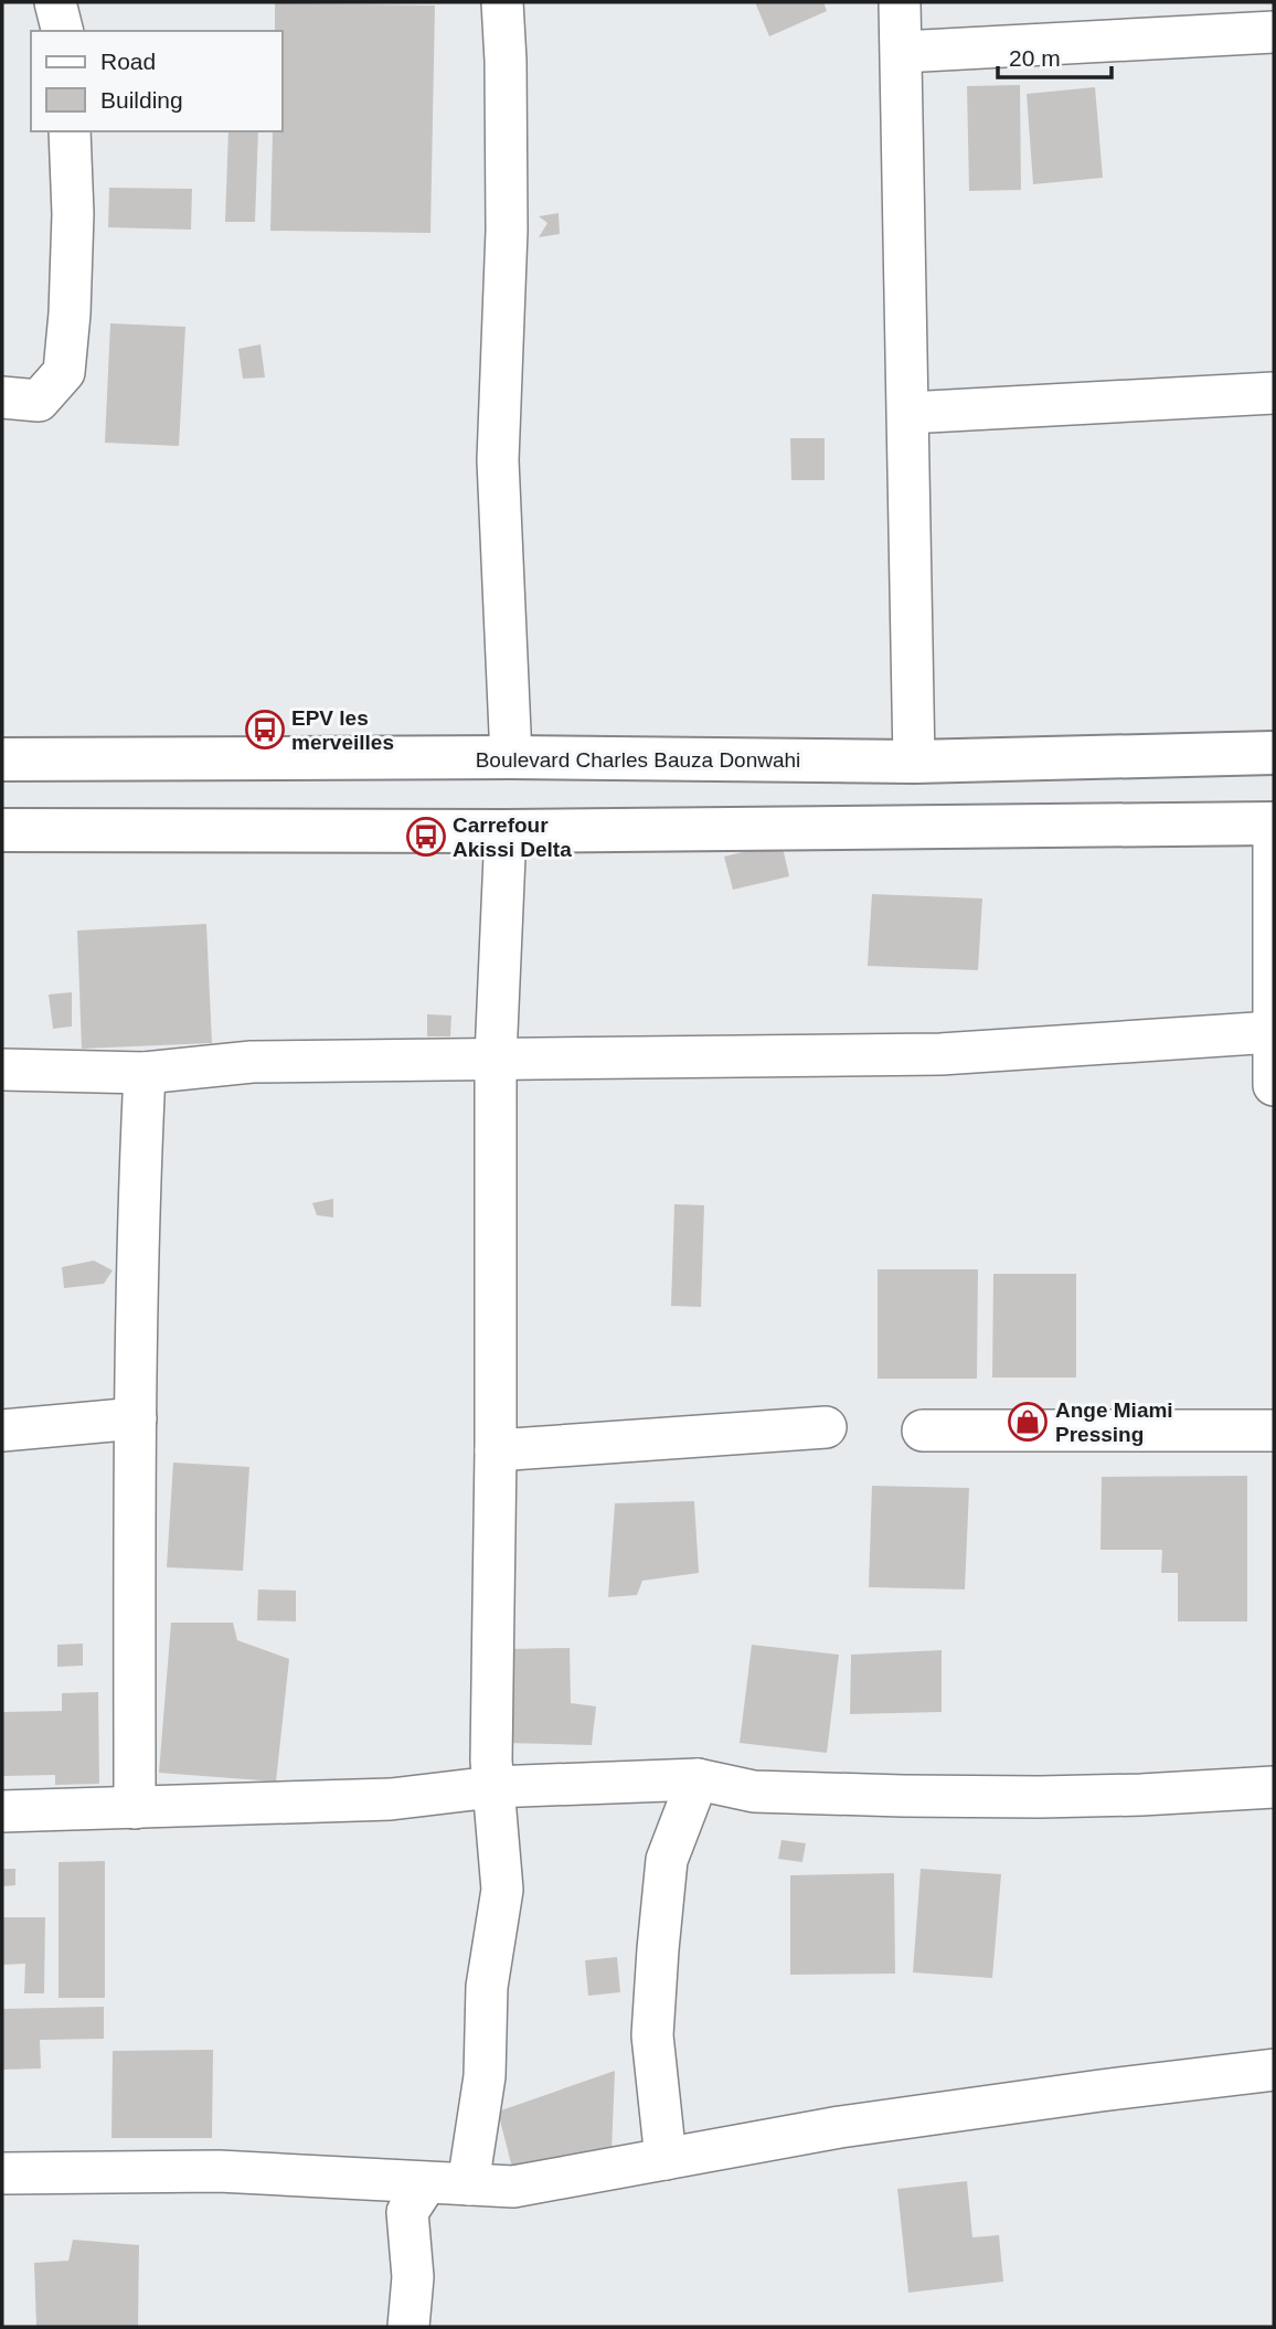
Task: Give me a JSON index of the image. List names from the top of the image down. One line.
{"streets":{"main road":["Boulevard Charles Bauza Donwahi"]},"places":{"bus stop":["EPV les merveilles","Carrefour Akissi Delta"],"shop":["Ange Miami Pressing"]},"legend":["Road","Building"],"scale_bar":"20 m"}
